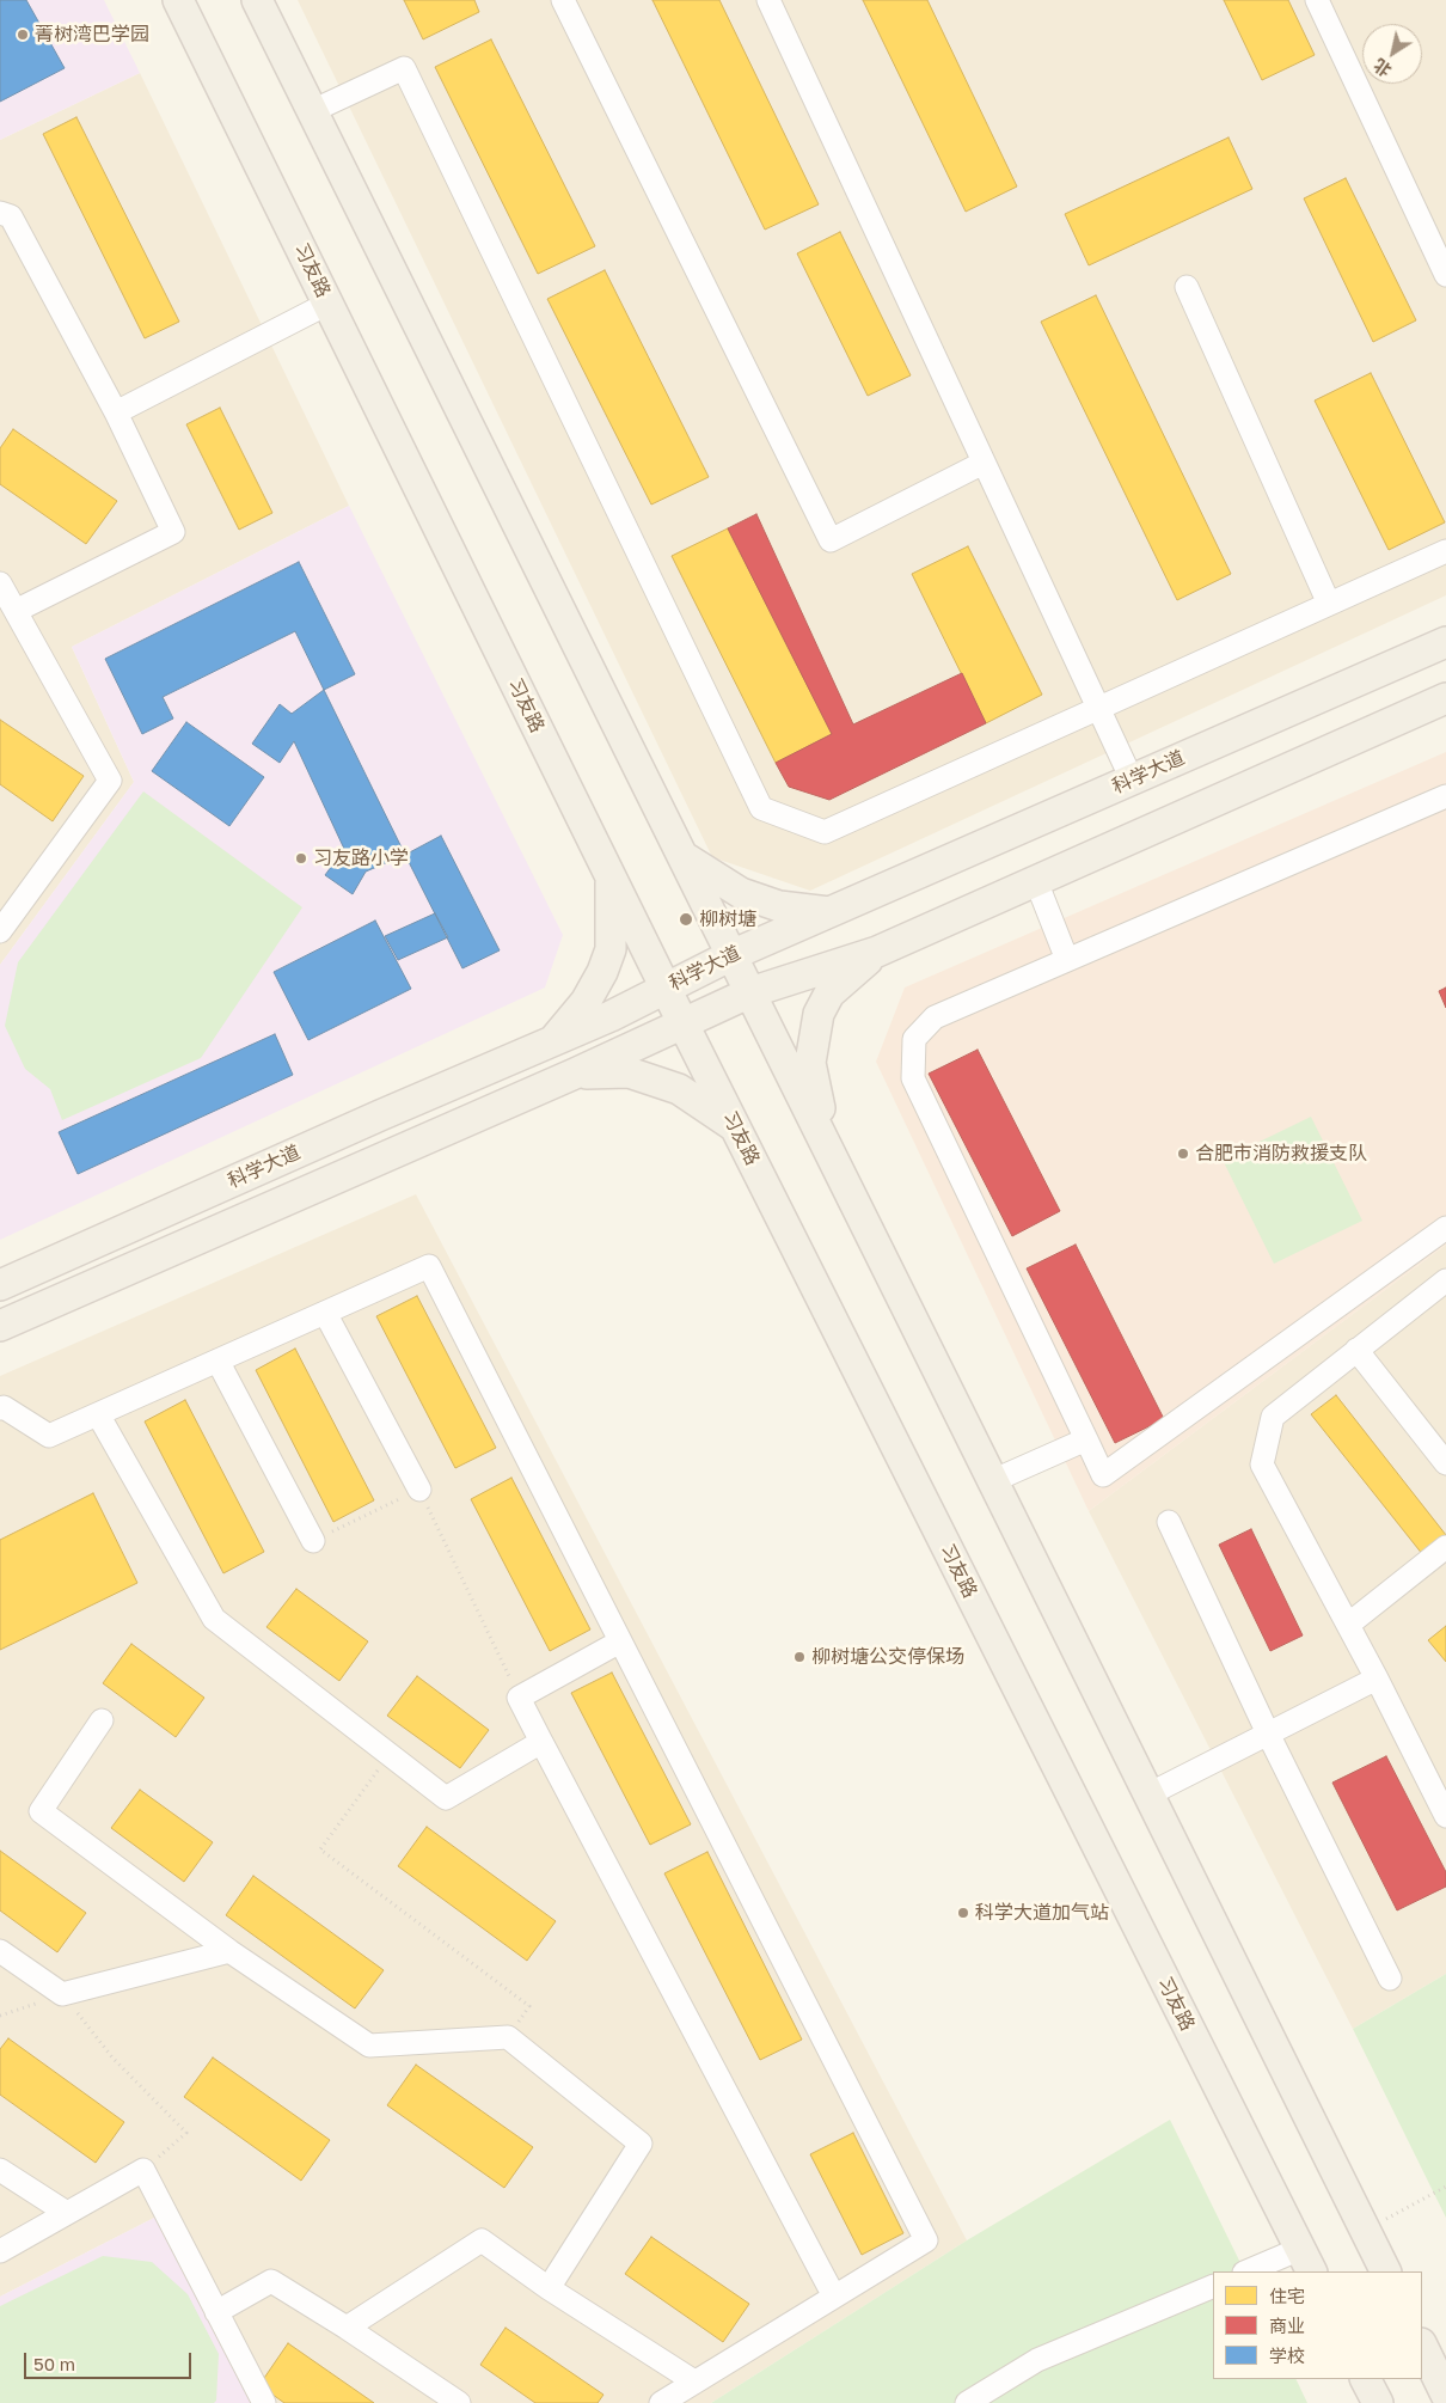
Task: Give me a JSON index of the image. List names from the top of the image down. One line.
{"streets":{"main road":["习友路","科学大道"]},"crossings":[["习友路","科学大道"]],"places":["菁树湾巴学园","习友路小学","柳树塘","合肥市消防救援支队","柳树塘公交停保场","科学大道加气站"],"legend":["住宅","商业","学校"],"scale_bar":"50 m","north":"bottom left"}
